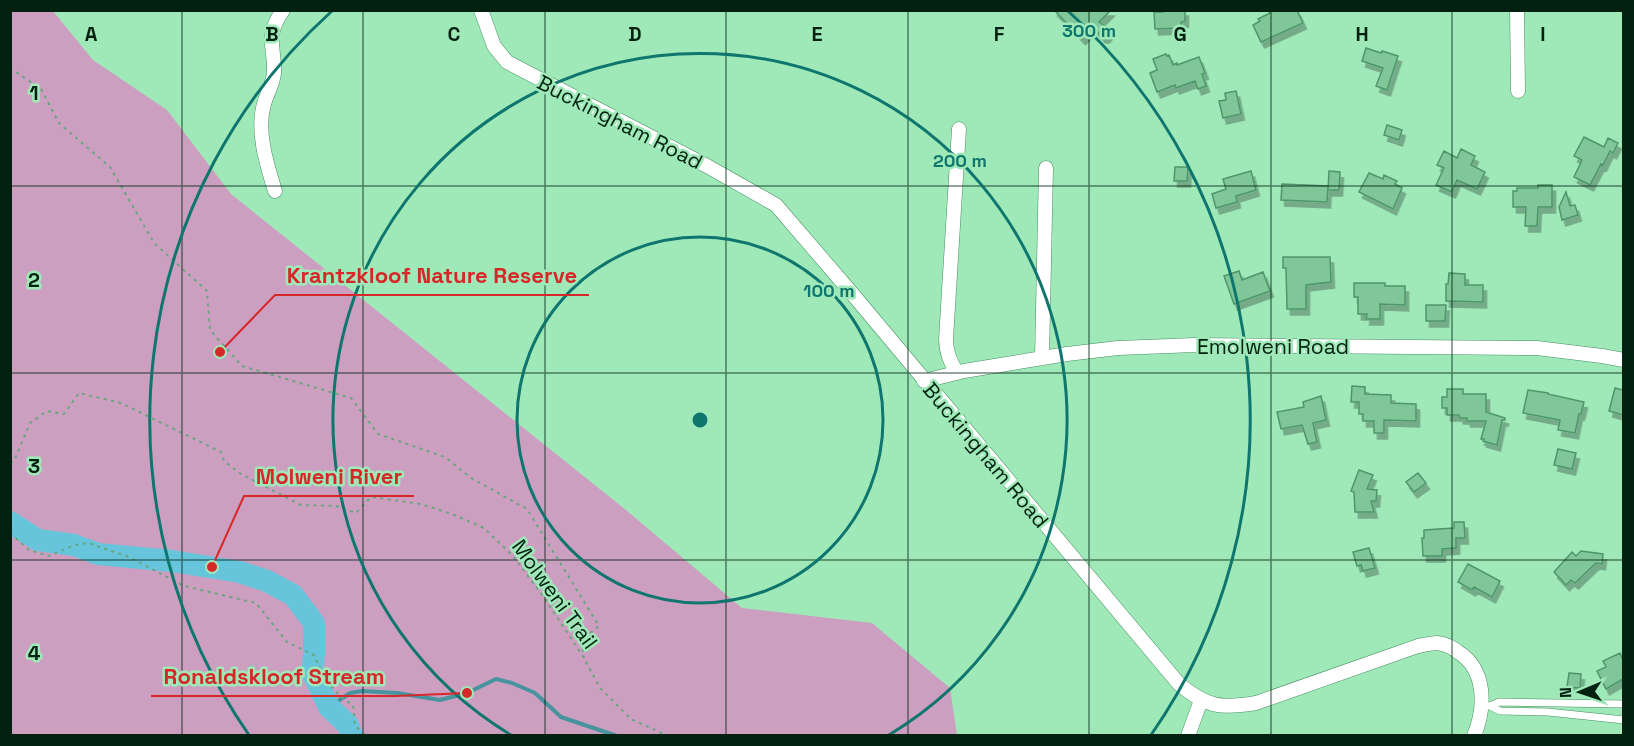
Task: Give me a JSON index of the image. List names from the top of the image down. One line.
{"streets":{"street":["Buckingham Road","Emolweni Road"],"path":["Molweni Trail"]},"crossings":[["Buckingham Road","Emolweni Road"]],"places":["Krantzkloof Nature Reserve","Molweni River","Ronaldskloof Stream"],"north":"left","grid":{"columns":["A","B","C","D","E","F","G","H","I"],"rows":["1","2","3","4"]},"rings":["300 m","200 m","100 m"]}
